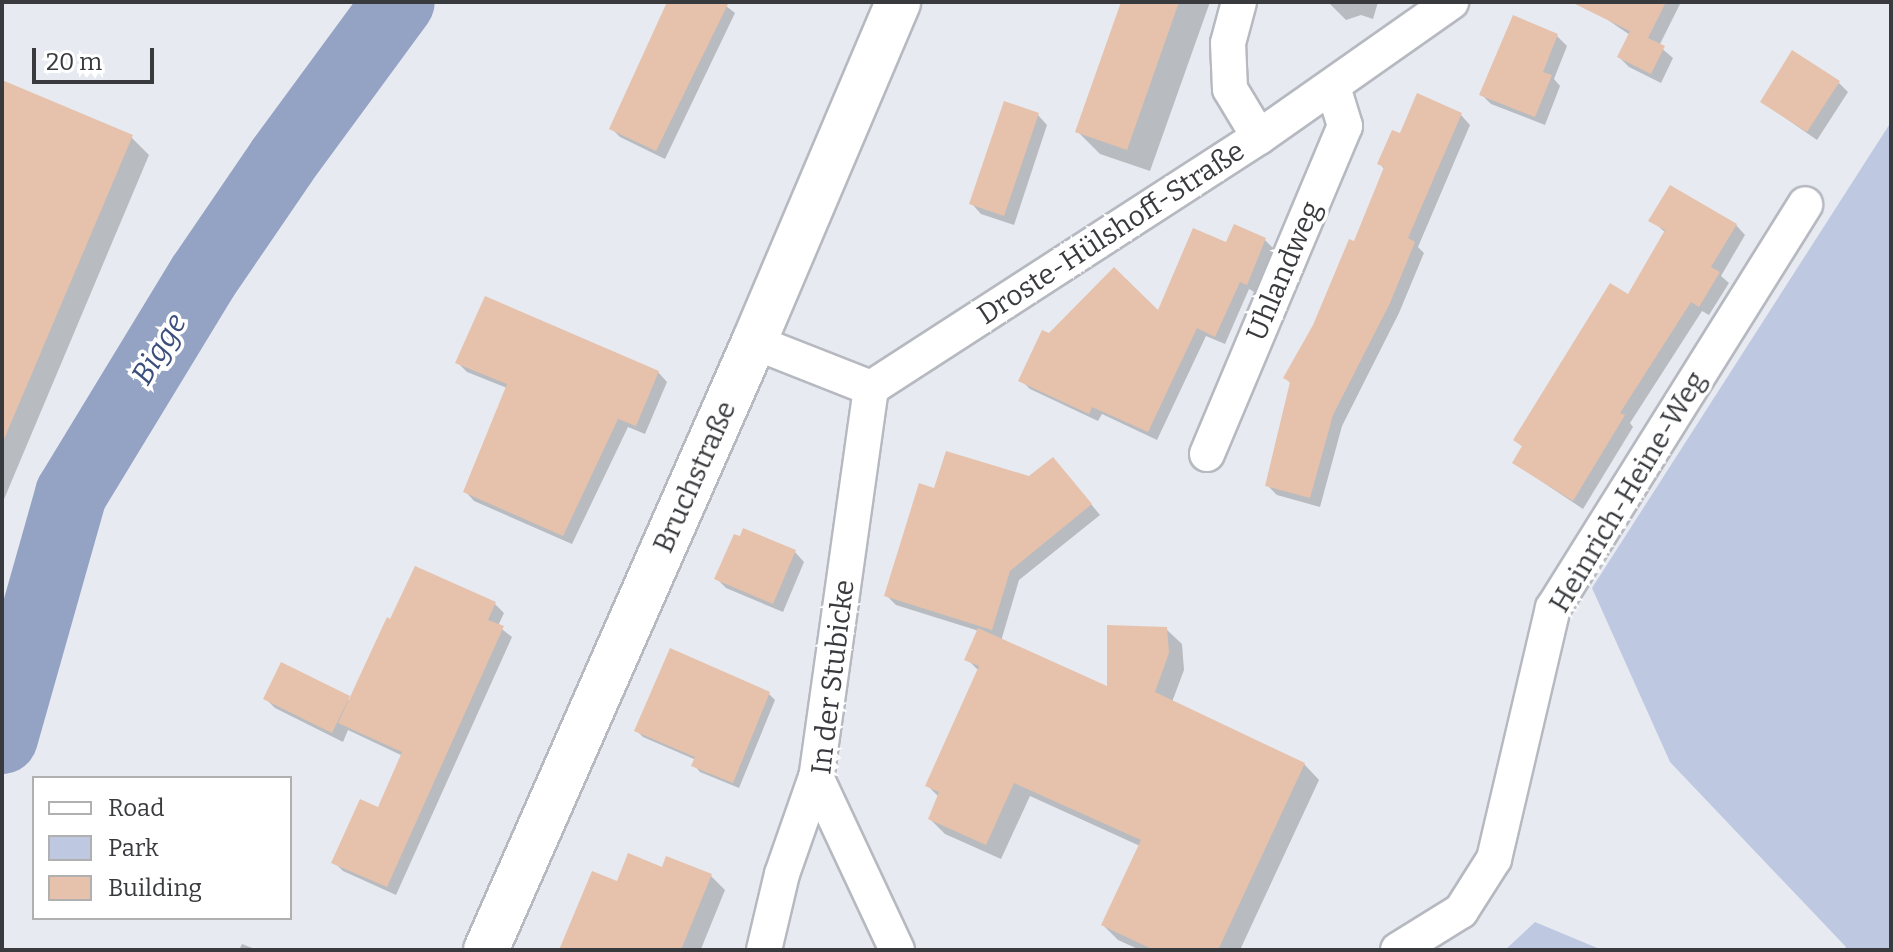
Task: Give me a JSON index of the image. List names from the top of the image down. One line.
{"streets":{"main road":["Bruchstraße"],"street":["Droste-Hülshoff-Straße","Uhlandweg","Heinrich-Heine-Weg","In der Stubicke"]},"crossings":[["Droste-Hülshoff-Straße","Uhlandweg"],["Droste-Hülshoff-Straße","In der Stubicke"]],"water":["Bigge"],"legend":["Road","Park","Building"],"scale_bar":"20 m"}
